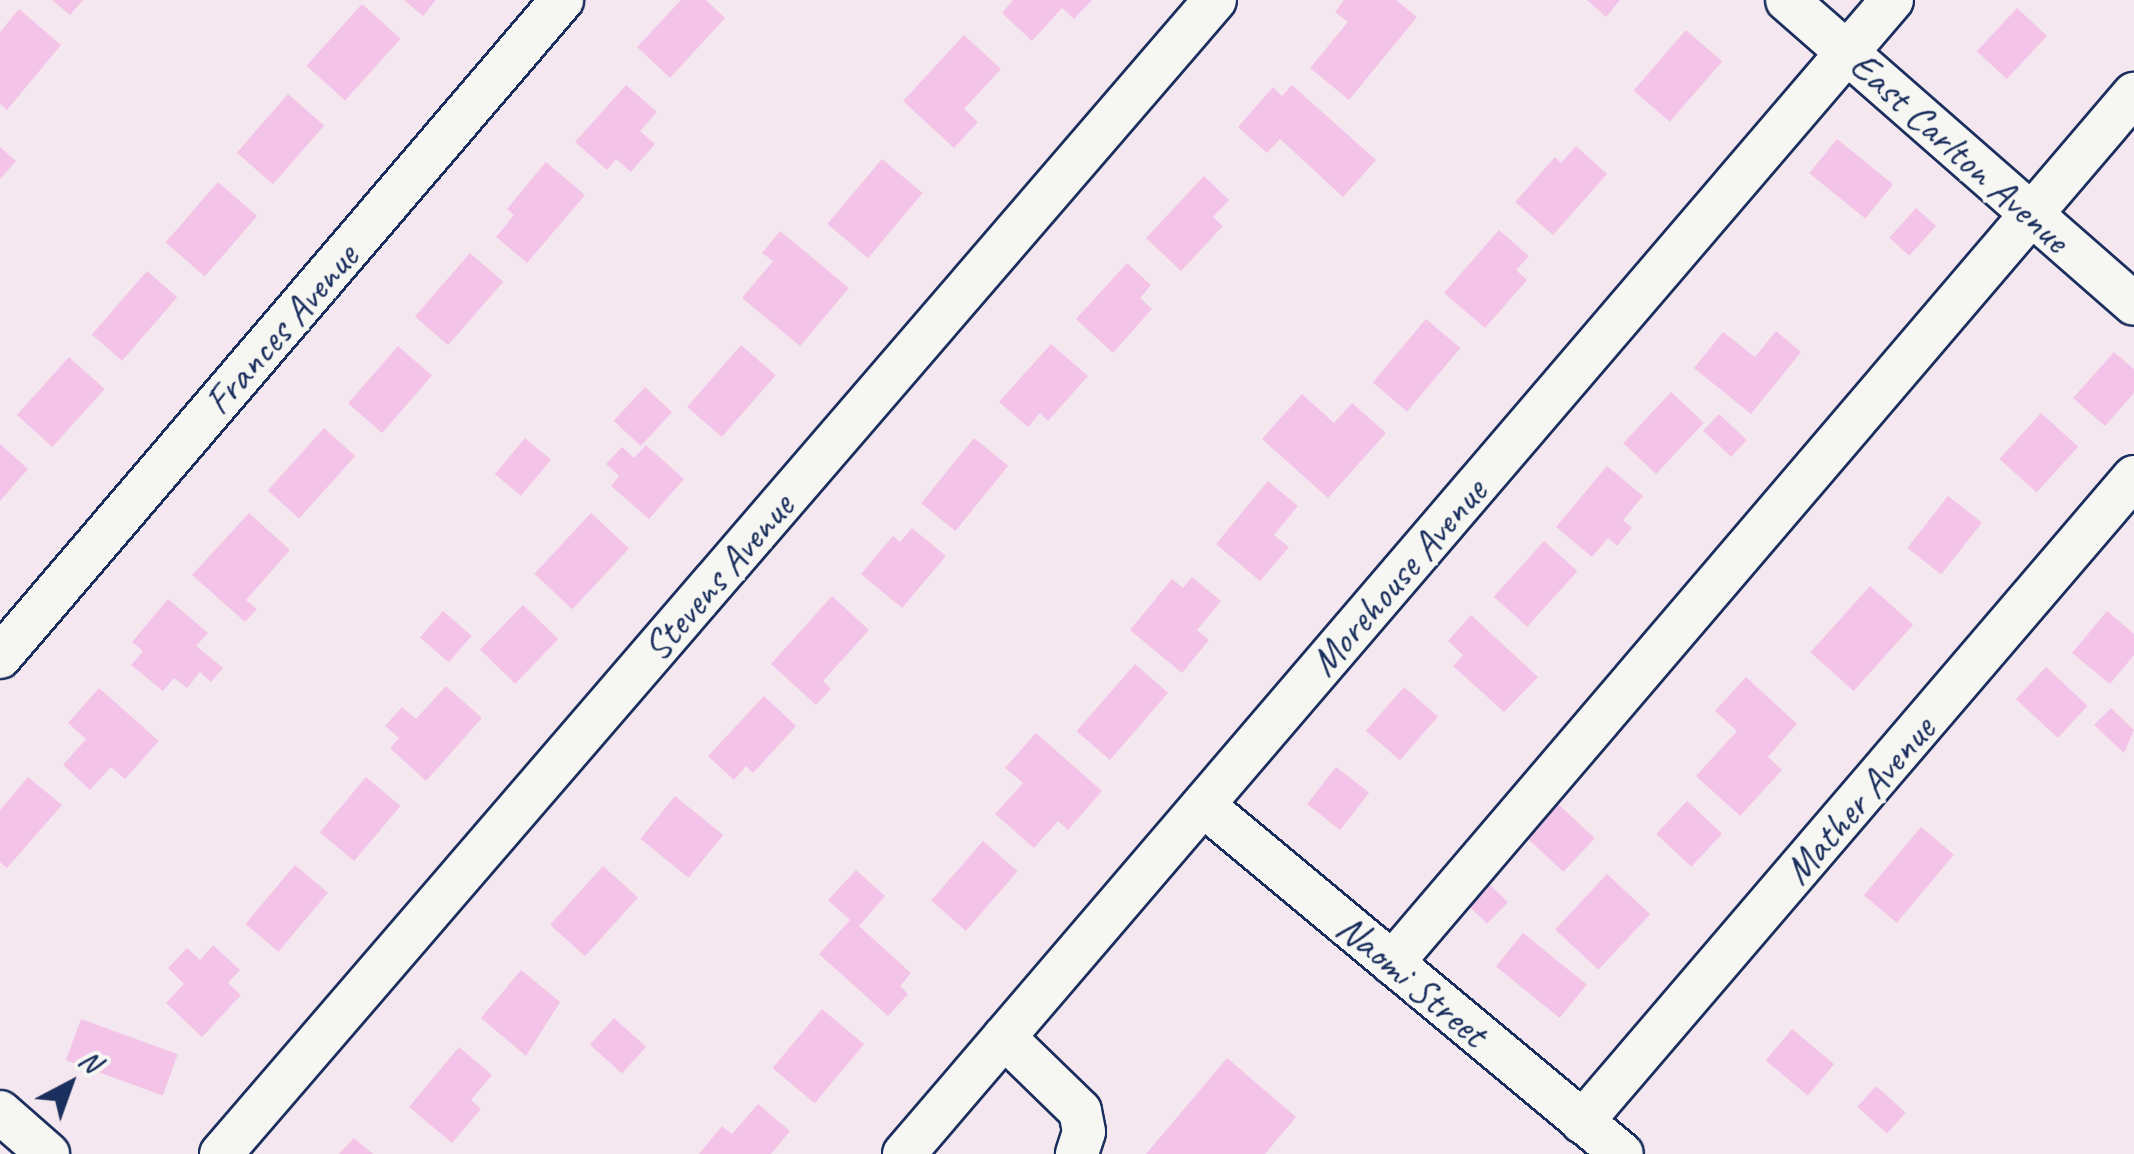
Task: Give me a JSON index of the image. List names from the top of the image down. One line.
{"streets":{"street":["East Carlton Avenue","Frances Avenue","Stevens Avenue","Morehouse Avenue","Mather Avenue","Naomi Street"]},"crossings":[["East Carlton Avenue","Morehouse Avenue"],["Morehouse Avenue","Naomi Street"],["Mather Avenue","Naomi Street"]],"north":"top right"}
